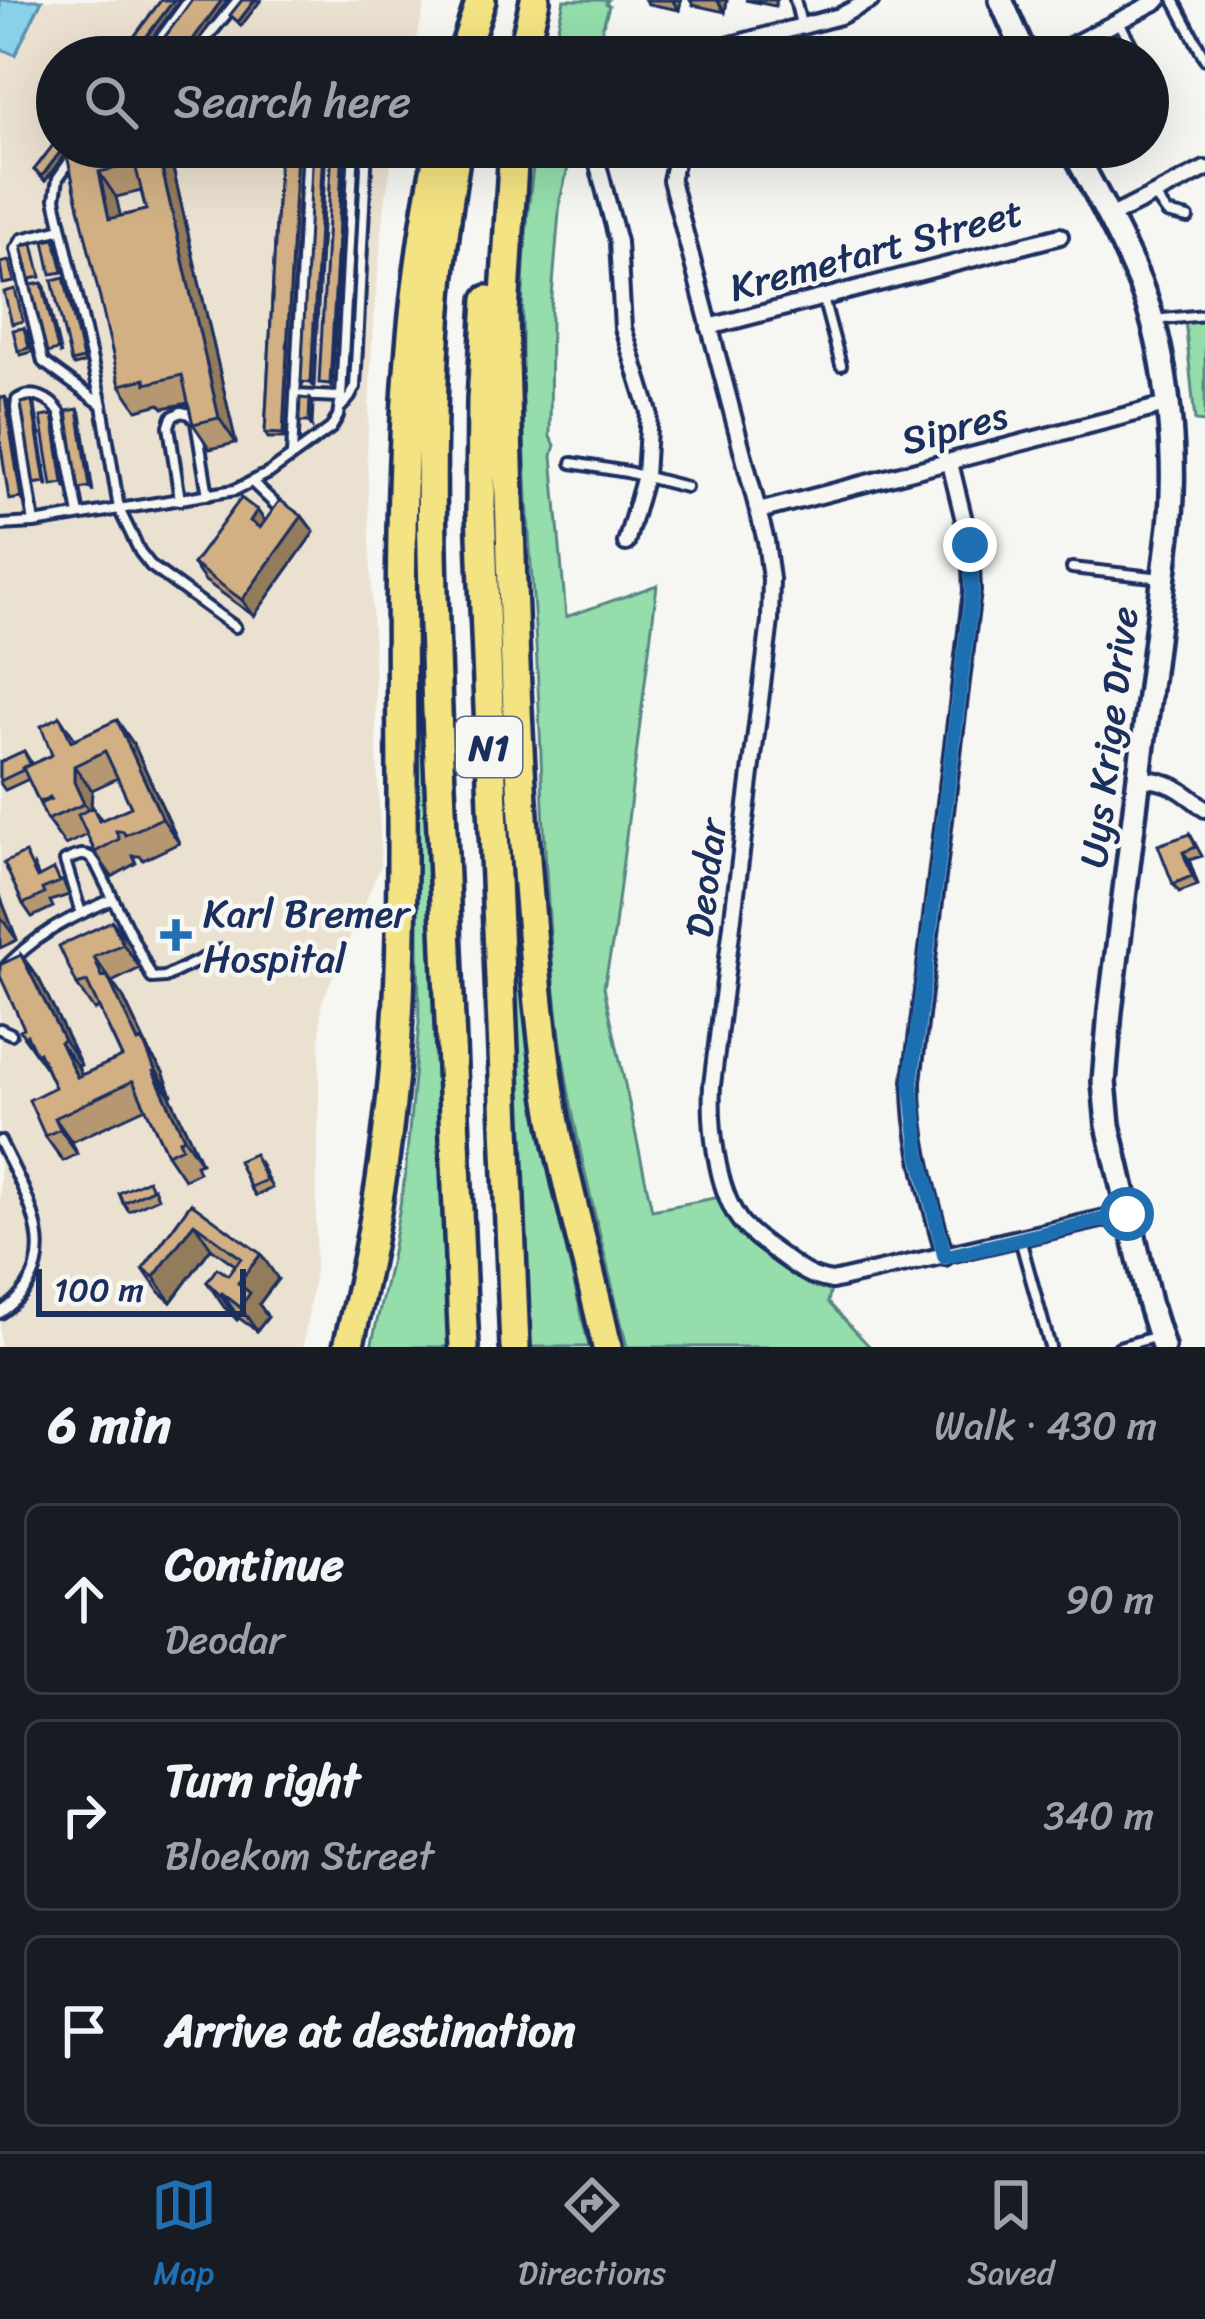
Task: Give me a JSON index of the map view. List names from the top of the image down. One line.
{"streets":{"highway":["N1"],"street":["Kremetart Street","Sipres","Uys Krige Drive","Deodar"]},"crossings":[["Kremetart Street","Deodar"],["Sipres","Uys Krige Drive"],["Sipres","Deodar"],["Uys Krige Drive","Deodar"]],"places":{"health":["Karl Bremer Hospital"]},"scale_bar":"100 m","page":{"search":"Search here","scale":"100 m","heading":["6 min","Walk · 430 m"],"list":[["Continue","Deodar","90 m"],["Turn right","Bloekom Street","340 m"],"Arrive at destination"],"nav":["Map","Directions","Saved"]}}
